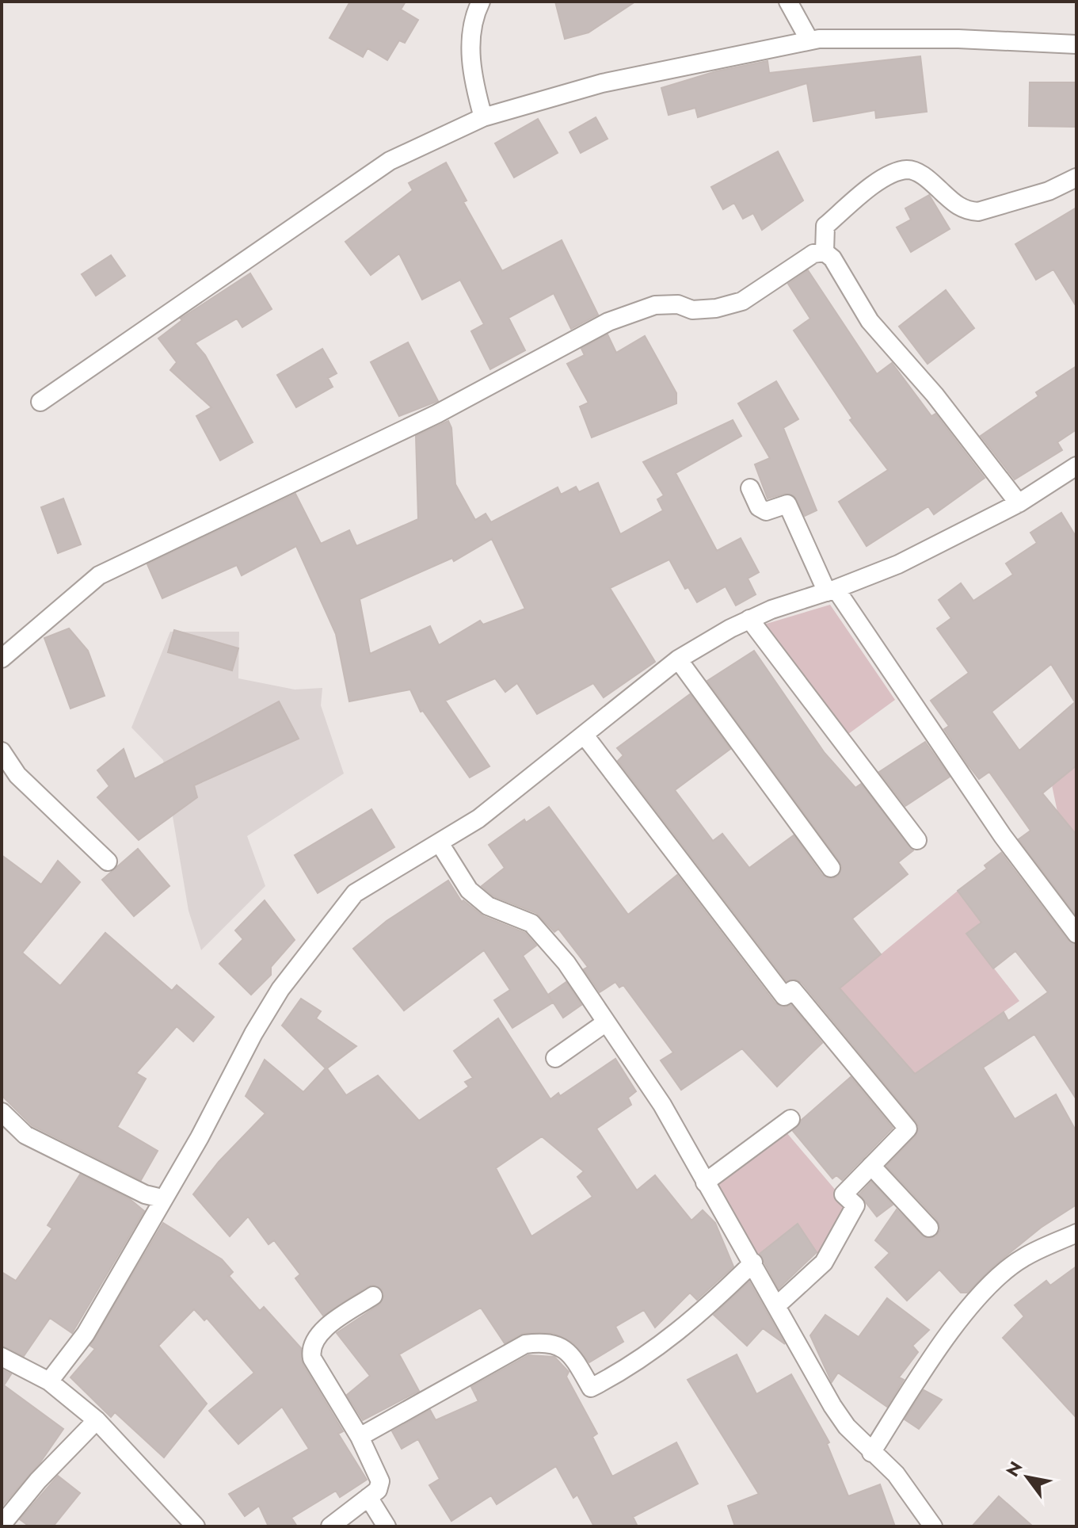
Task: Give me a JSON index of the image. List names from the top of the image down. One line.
{"north":"top left"}
